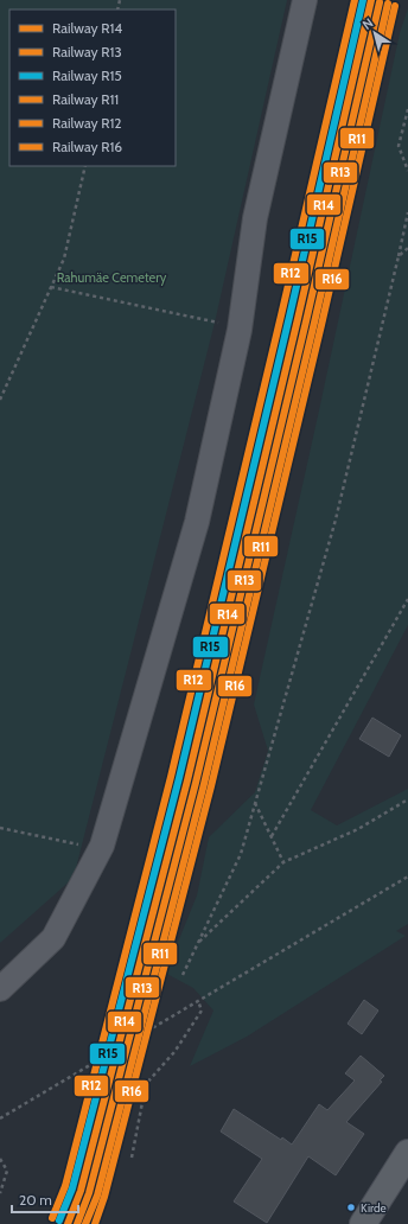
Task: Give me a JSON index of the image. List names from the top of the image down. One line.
{"parks":["Rahumäe Cemetery"],"places":["Kirde"],"lines":["rail line R14","rail line R15","rail line R12","rail line R13","rail line R11","rail line R16"],"legend":["Railway R14","Railway R13","Railway R15","Railway R11","Railway R12","Railway R16"],"scale_bar":"20 m","north":"top left"}
